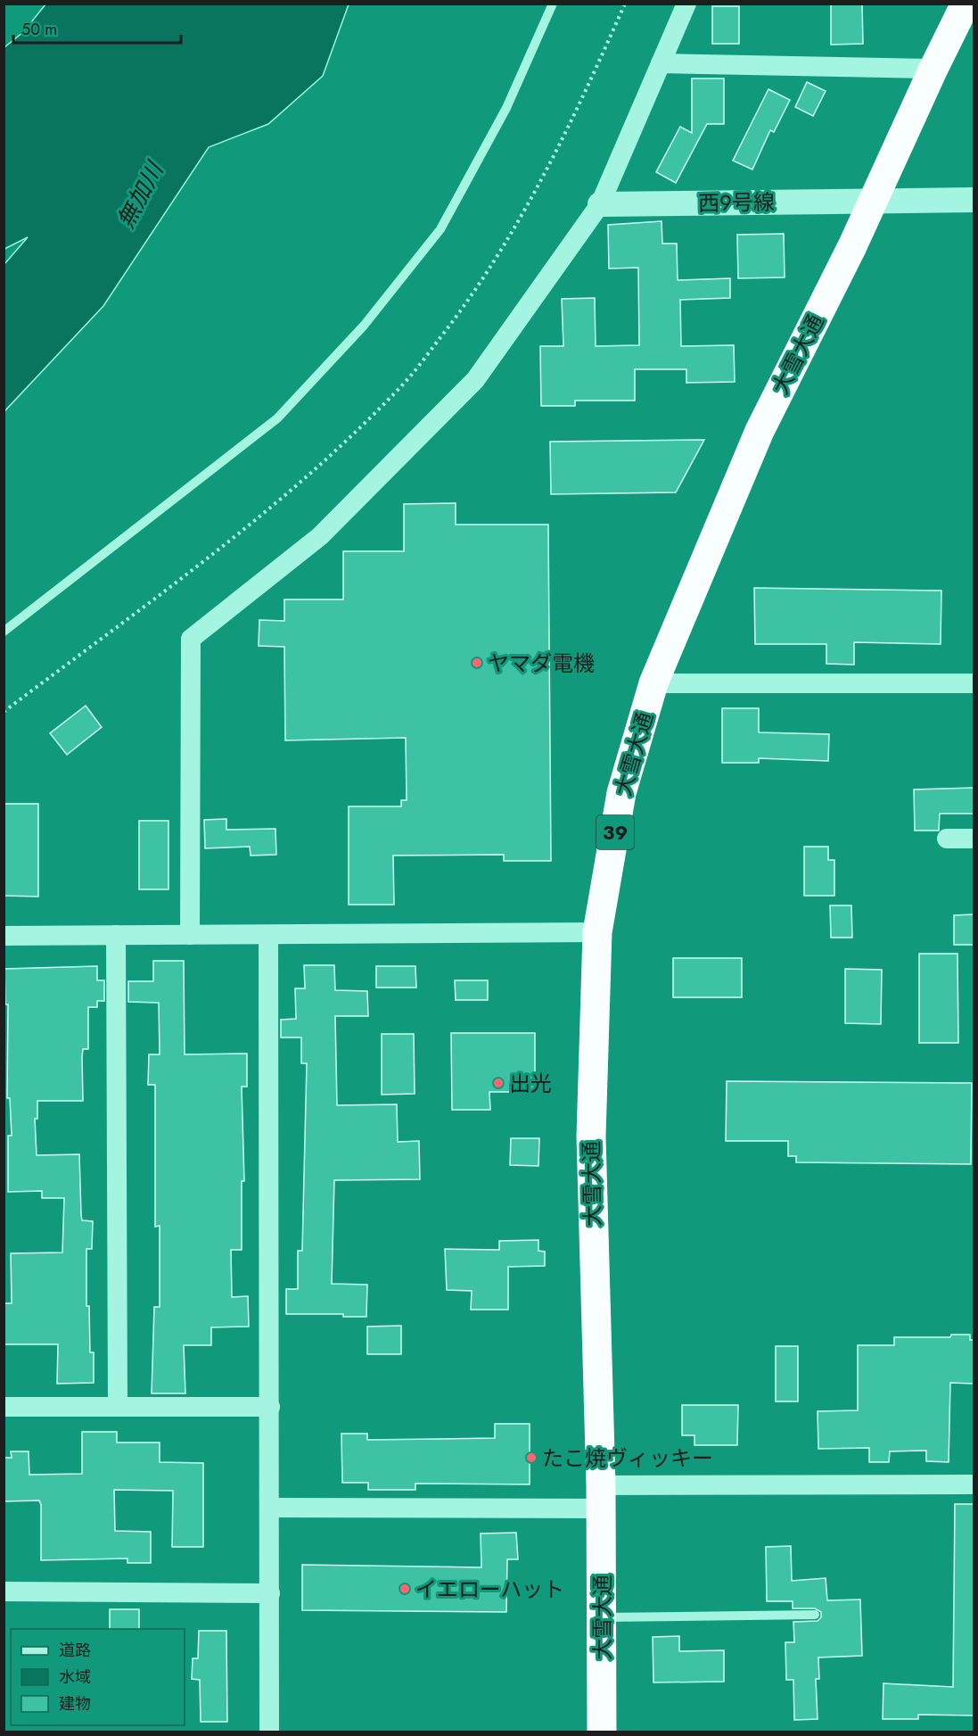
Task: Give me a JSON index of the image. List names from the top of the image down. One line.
{"streets":{"highway":["大雪大通","39"],"street":["西9号線"]},"crossings":[["西9号線","大雪大通"]],"water":["無加川"],"places":["ヤマダ電機","出光","たこ焼ヴィッキー","イエローハット"],"legend":["道路","水域","建物"],"scale_bar":"50 m"}
